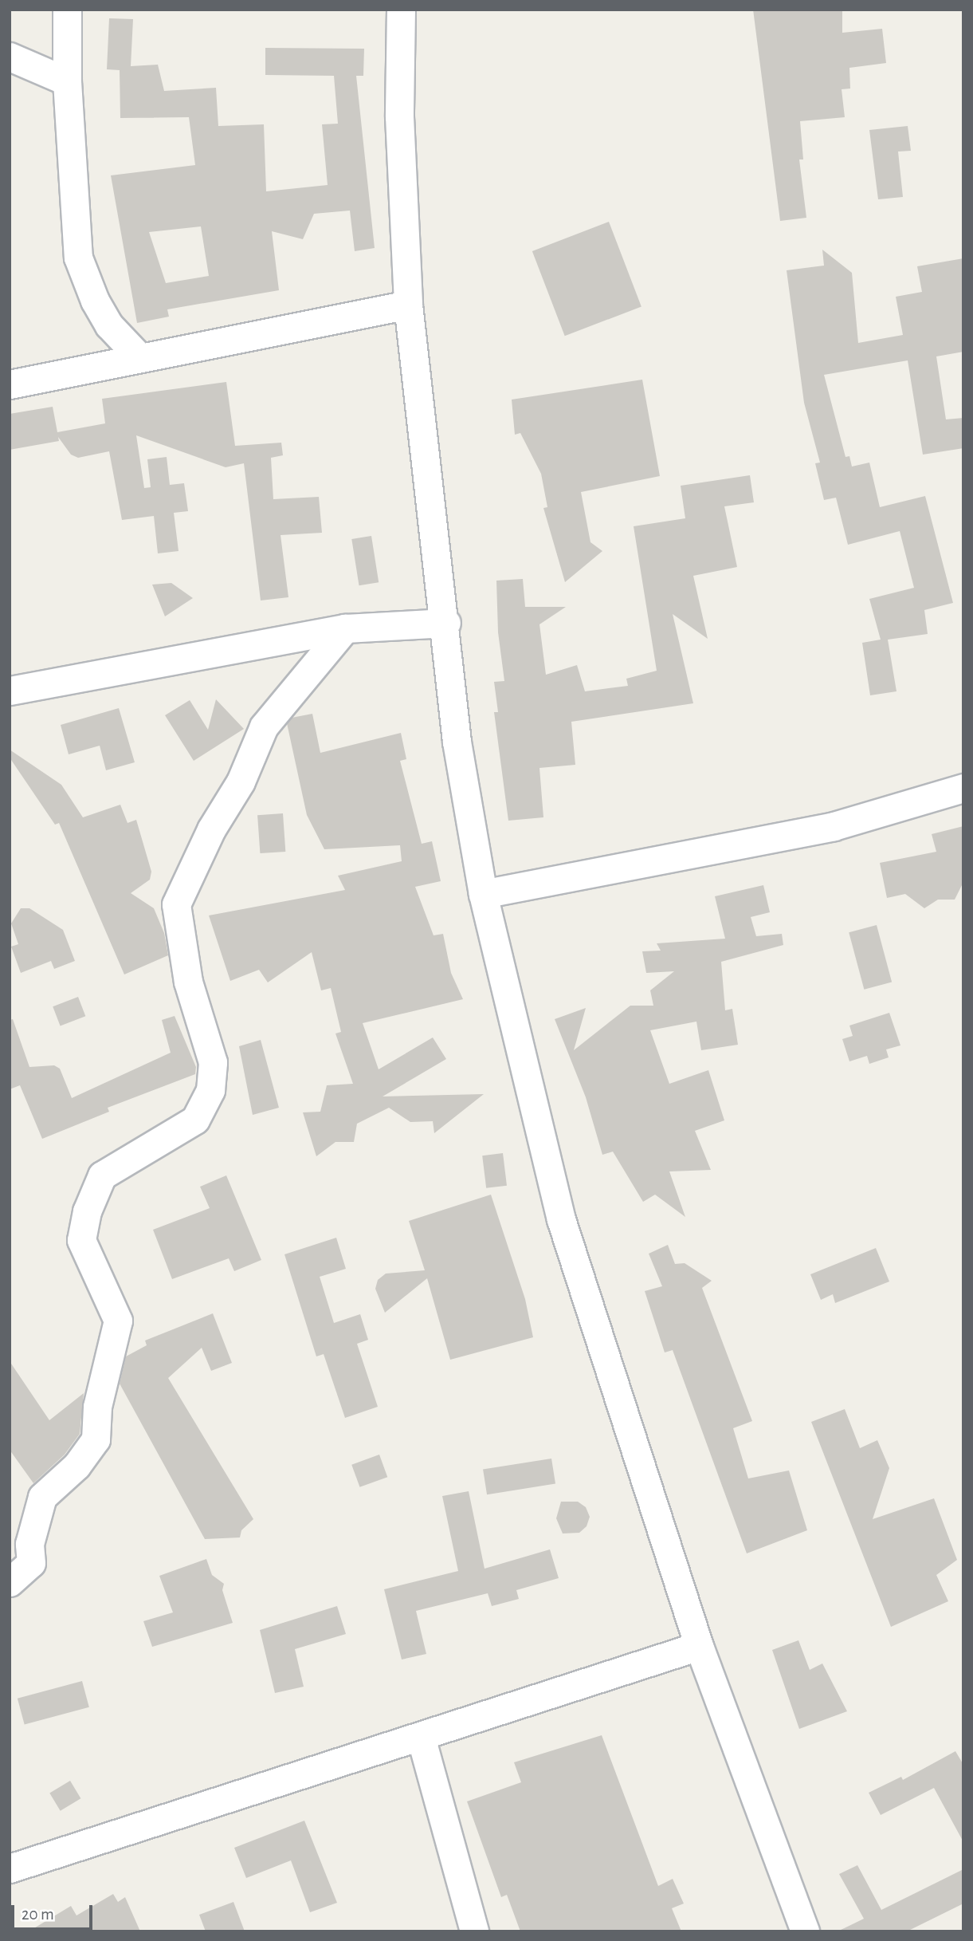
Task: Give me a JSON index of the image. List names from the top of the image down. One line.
{"scale_bar":"20 m"}
